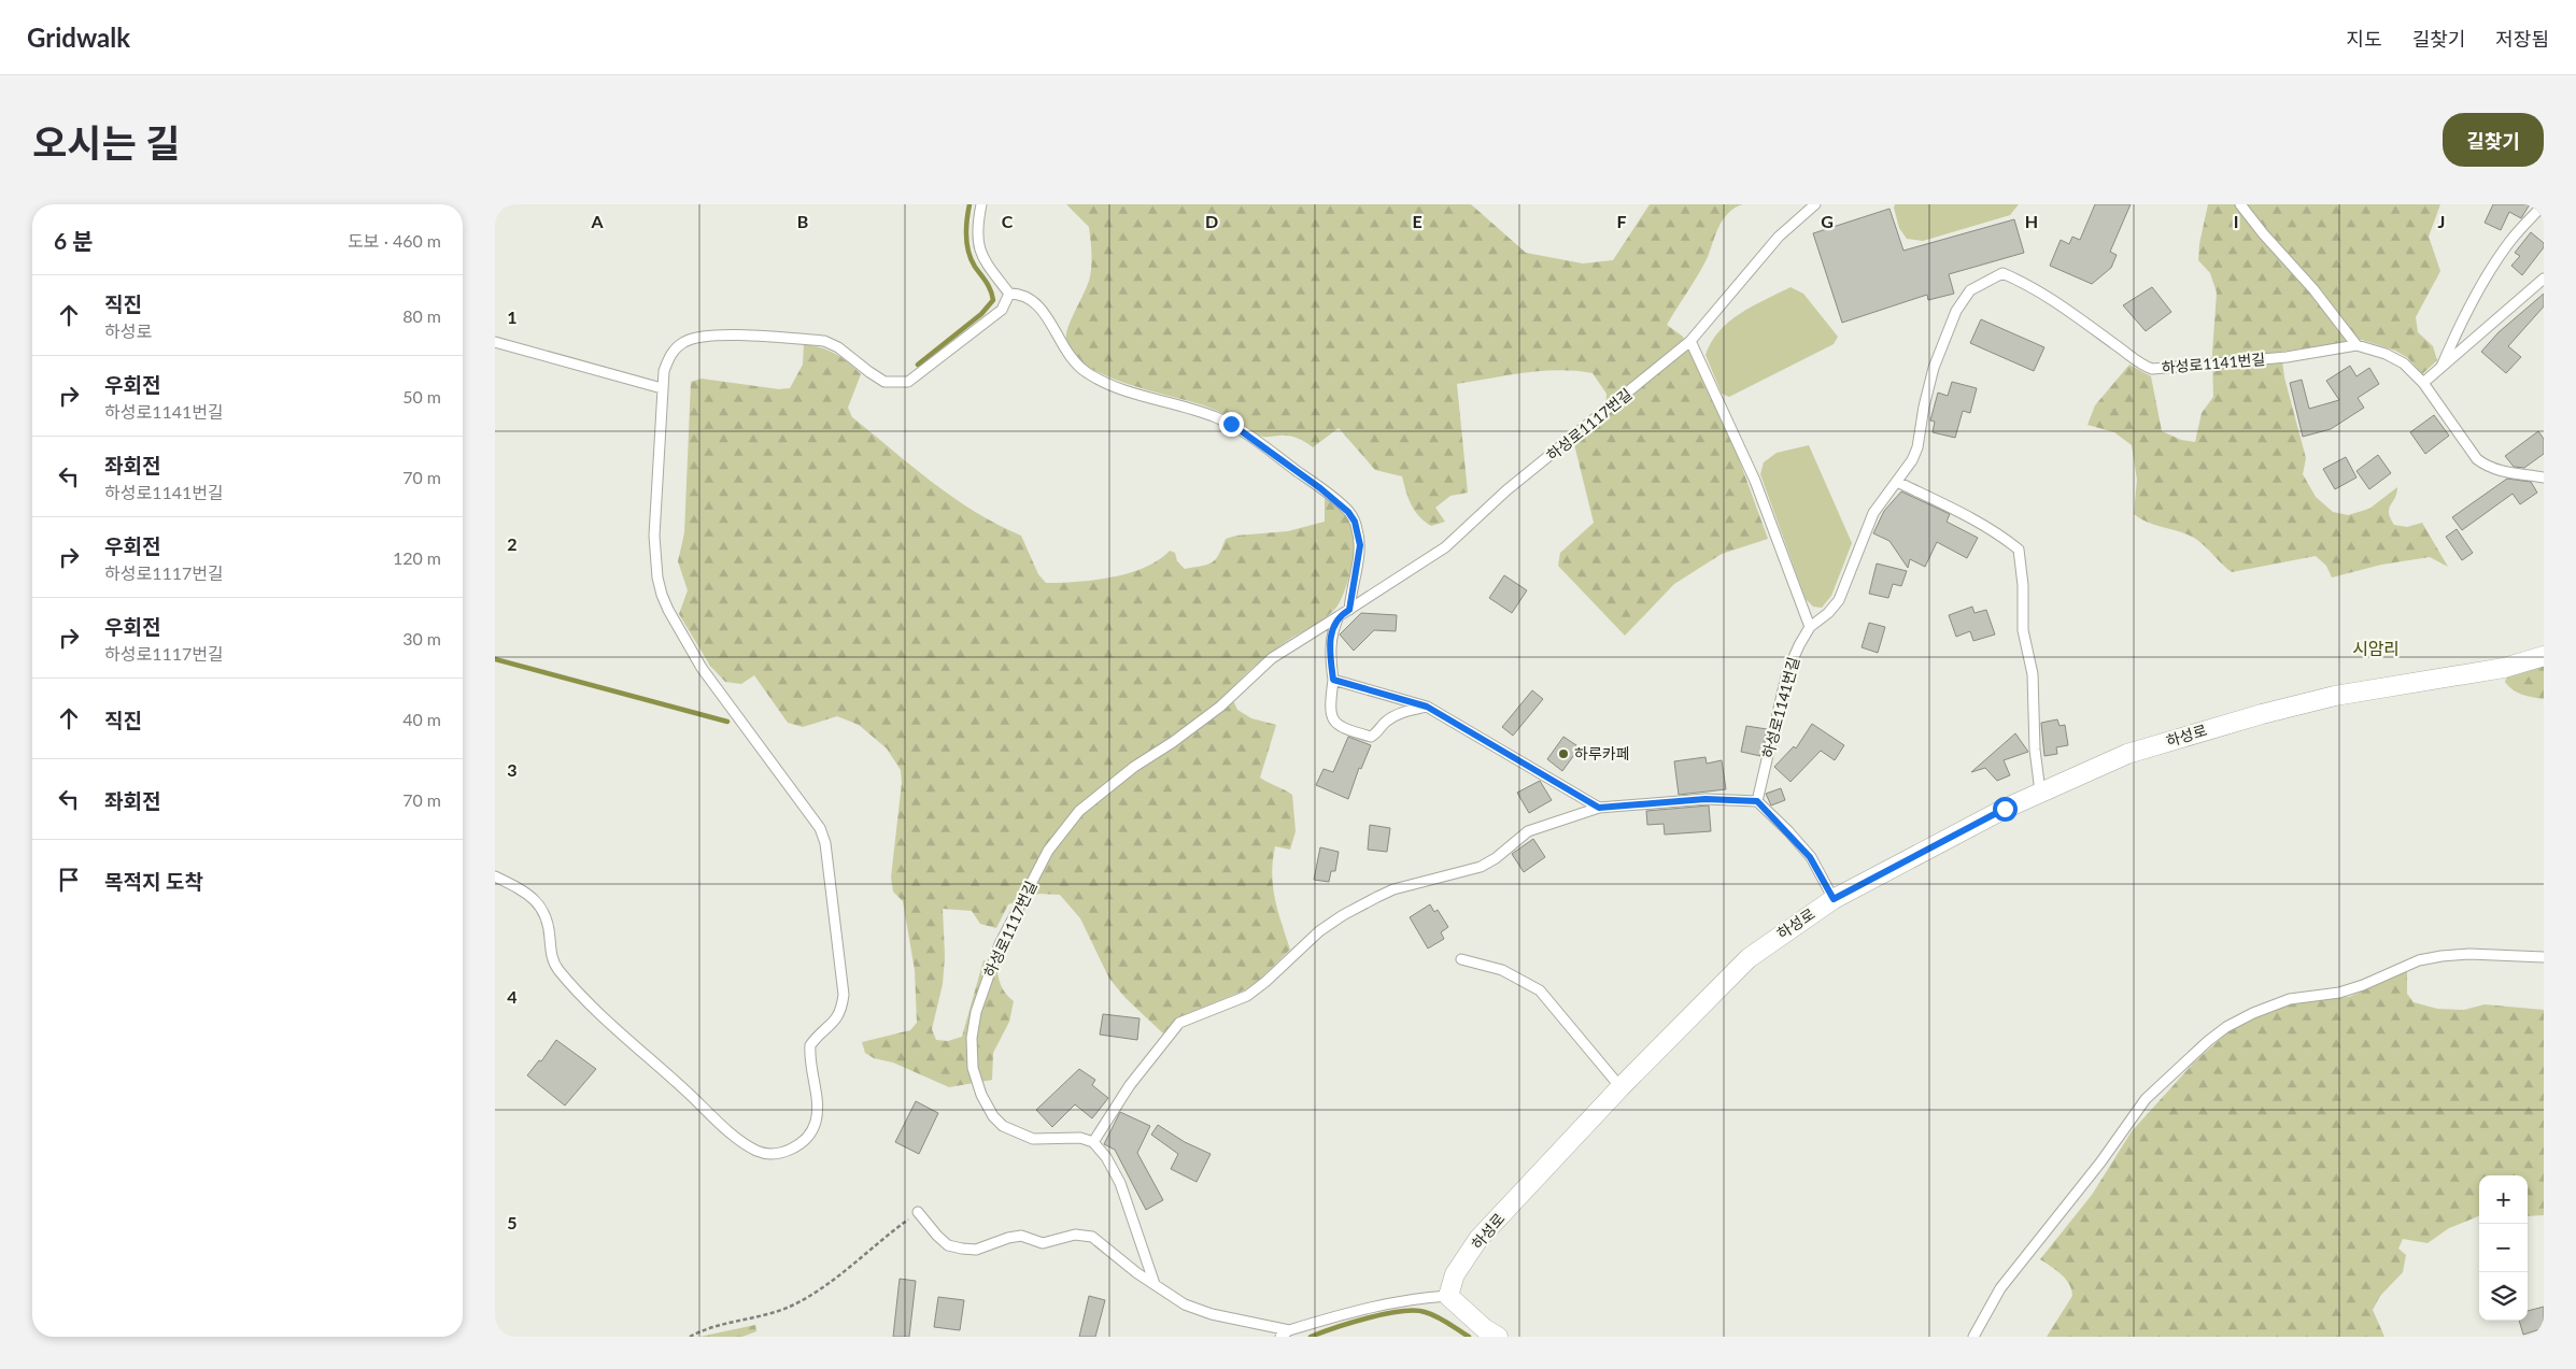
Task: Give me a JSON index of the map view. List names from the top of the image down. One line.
{"streets":{"street":["하성로"],"lane":["하성로1141번길","하성로1117번길"]},"districts":["시암리"],"places":["하루카페"],"page":{"header":"Gridwalk","nav":["지도","길찾기","저장됨"],"title":"오시는 길","buttons":"길찾기","heading":["6 분","도보 · 460 m"],"list":[["직진","하성로","80 m"],["우회전","하성로1141번길","50 m"],["좌회전","하성로1141번길","70 m"],["우회전","하성로1117번길","120 m"],["우회전","하성로1117번길","30 m"],["직진","40 m"],["좌회전","70 m"],"목적지 도착"],"map_buttons":["+","−"]},"grid":{"columns":["A","B","C","D","E","F","G","H","I","J"],"rows":["1","2","3","4","5"]}}
